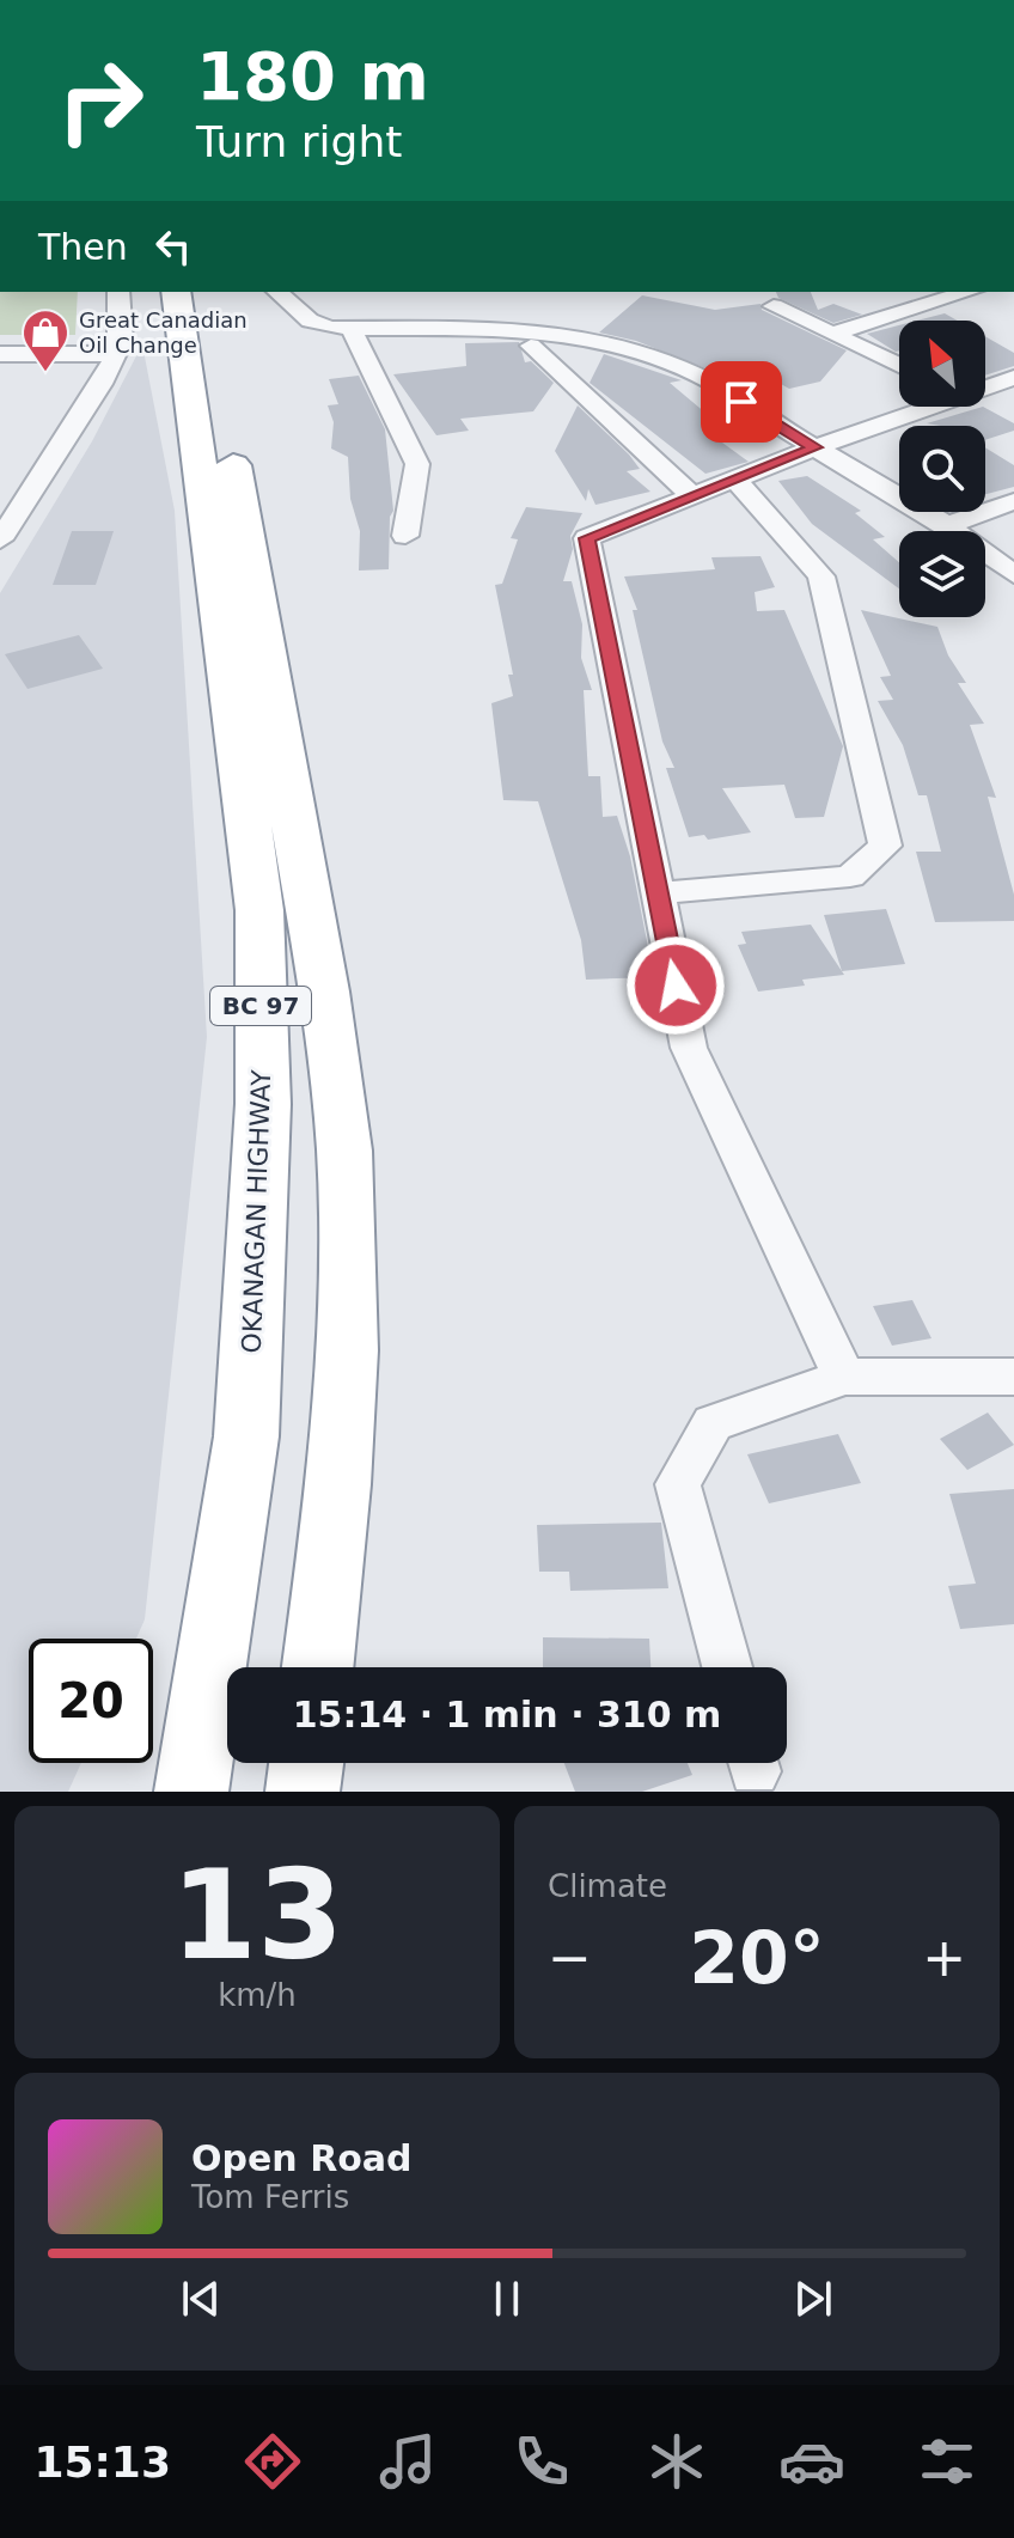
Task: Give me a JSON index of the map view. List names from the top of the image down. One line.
{"streets":{"highway":["BC 97","OKANAGAN HIGHWAY"]},"places":{"shop":["Great Canadian Oil Change"]},"north":"top left","page":{"turn":["180 m","Turn right"],"then":"Then","limit":"20","trip":"15:14 · 1 min · 310 m","tile":[["13","km/h"],"Climate"],"heat":["−","20°","+"],"song":["Open Road","Tom Ferris"],"tabs":"15:13"}}
